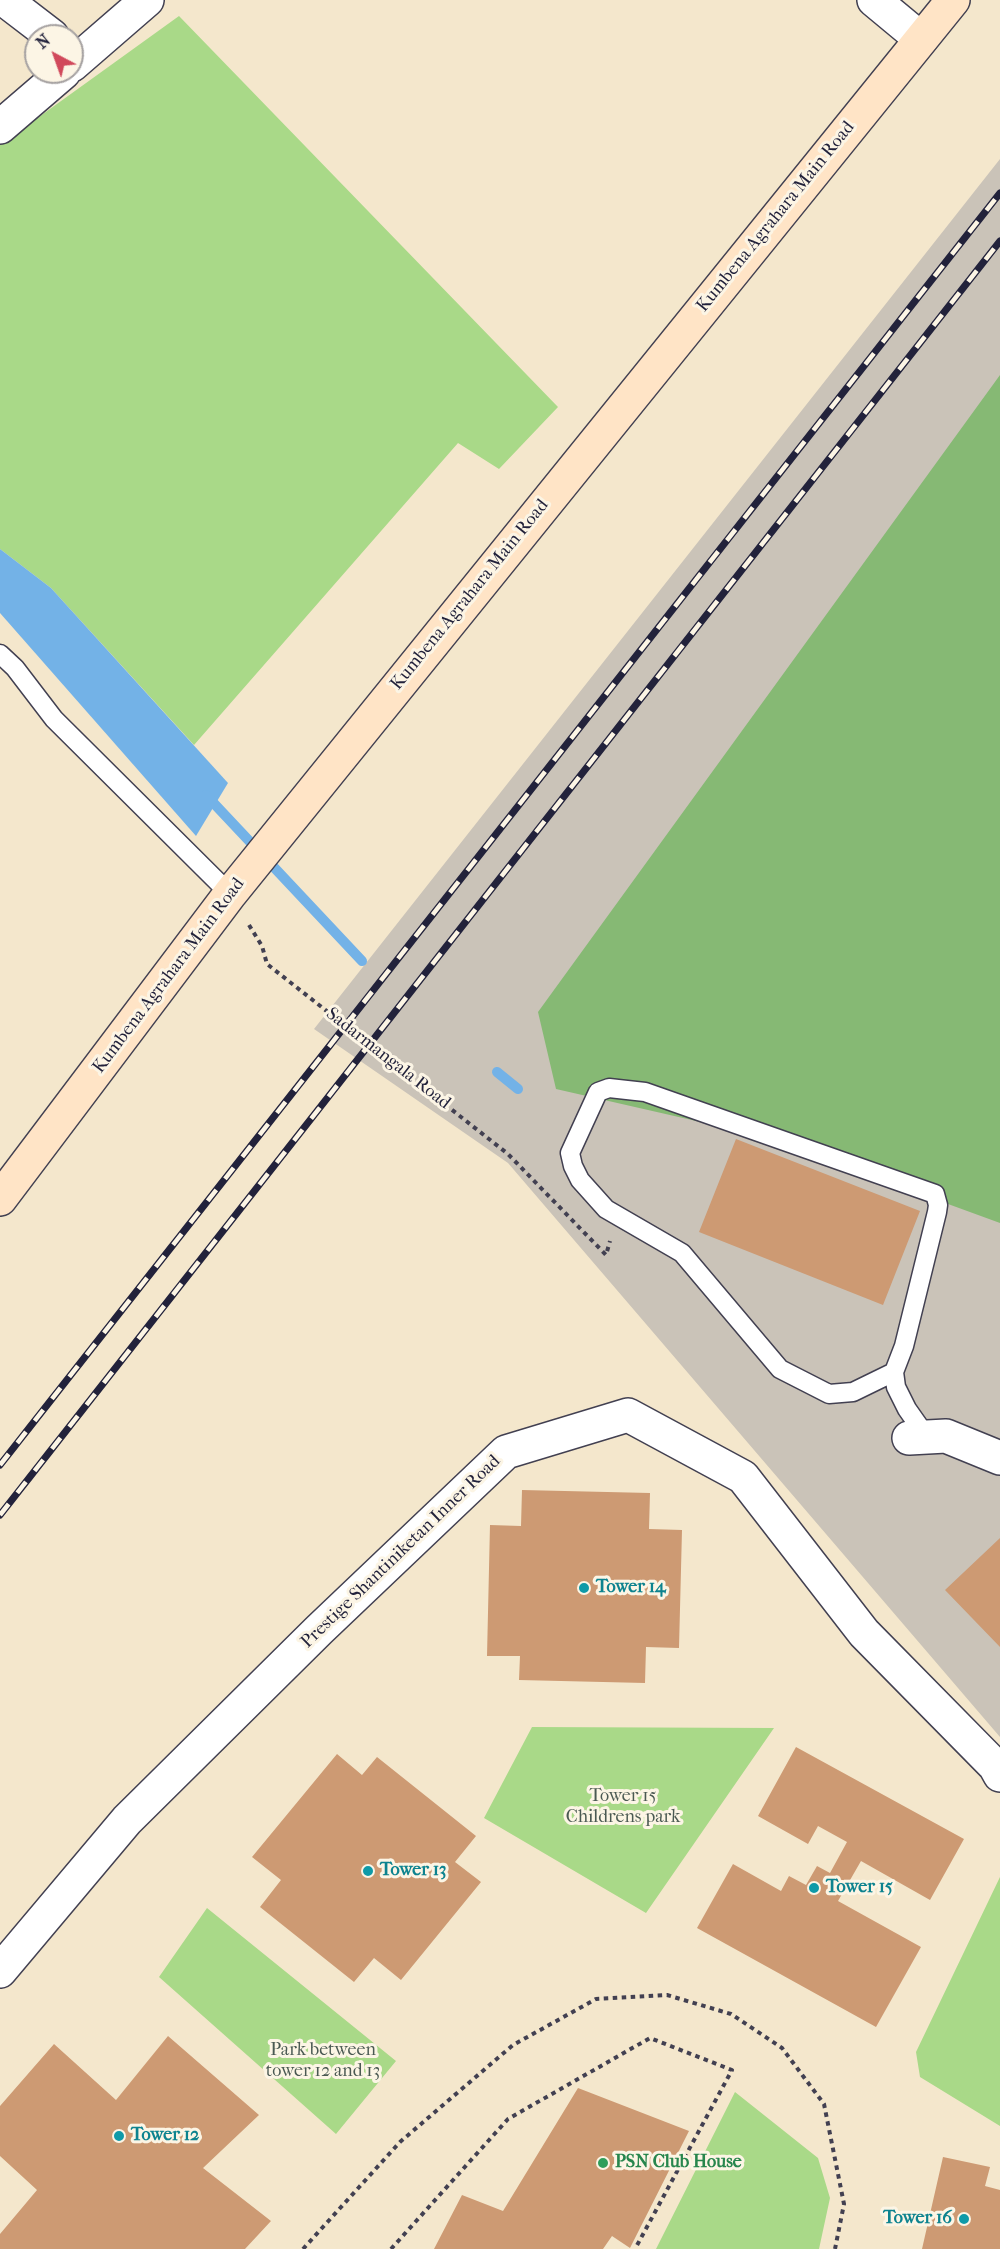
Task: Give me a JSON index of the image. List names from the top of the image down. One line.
{"streets":{"street":["Kumbena Agrahara Main Road","Prestige Shantiniketan Inner Road"],"path":["Sadarmangala Road"]},"crossings":[["Kumbena Agrahara Main Road","Sadarmangala Road"]],"parks":["Tower 15 Childrens park","Park between tower 12 and 13"],"places":["Tower 14","Tower 13","Tower 15","Tower 12","PSN Club House","Tower 16"],"north":"top left"}
